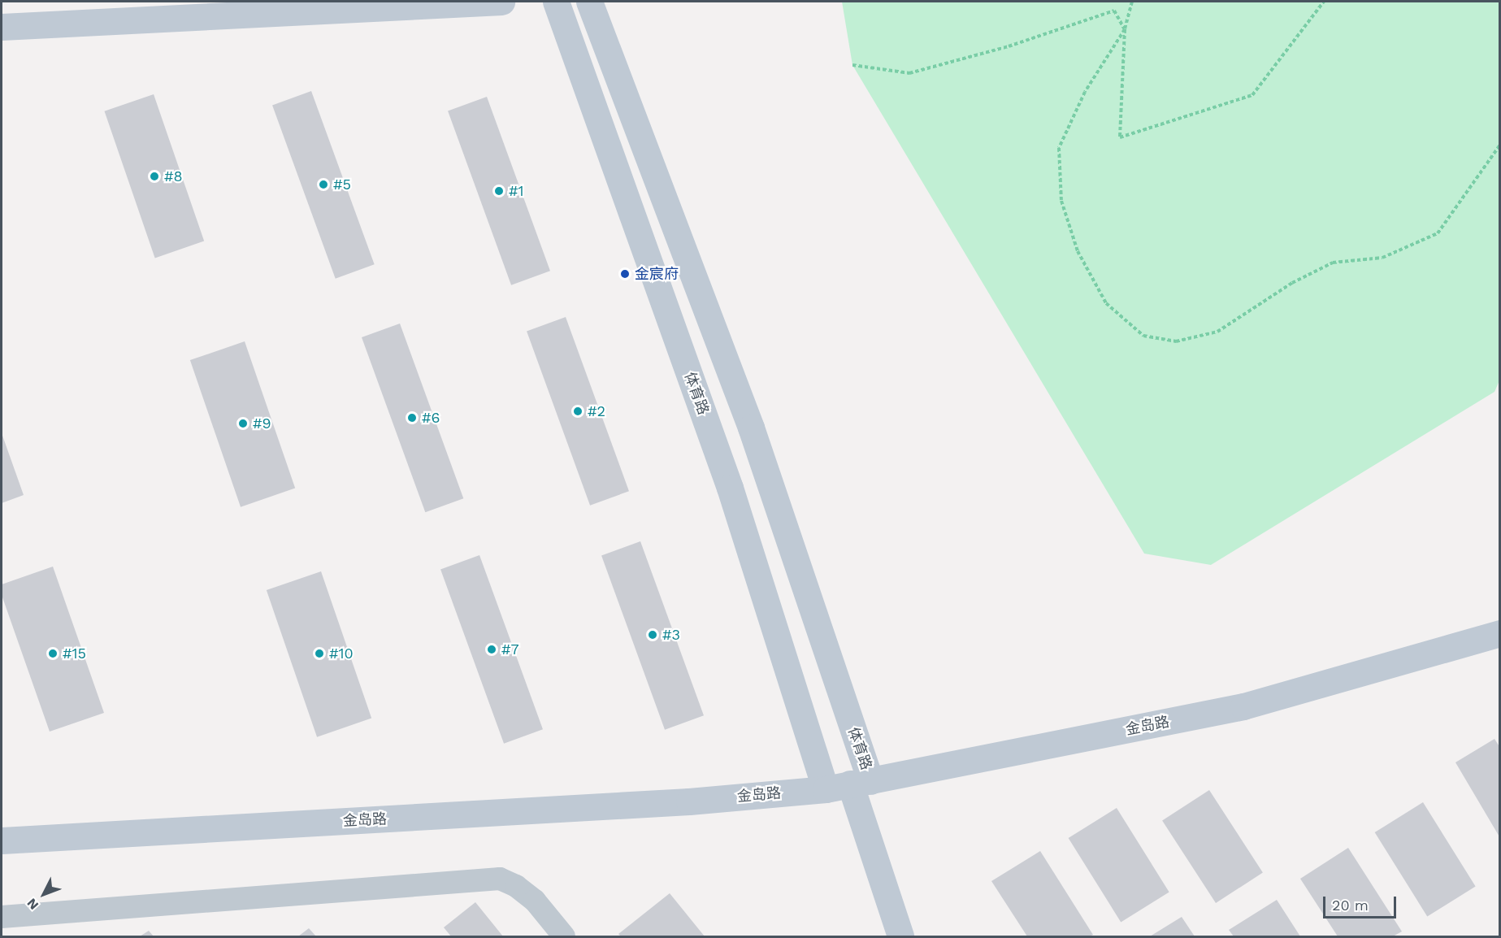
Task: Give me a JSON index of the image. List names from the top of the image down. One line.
{"streets":{"street":["体育路","金岛路"]},"crossings":[["体育路","金岛路"]],"places":["#8","#5","#1","金宸府","#2","#6","#9","#3","#7","#15","#10"],"scale_bar":"20 m","north":"bottom left"}
